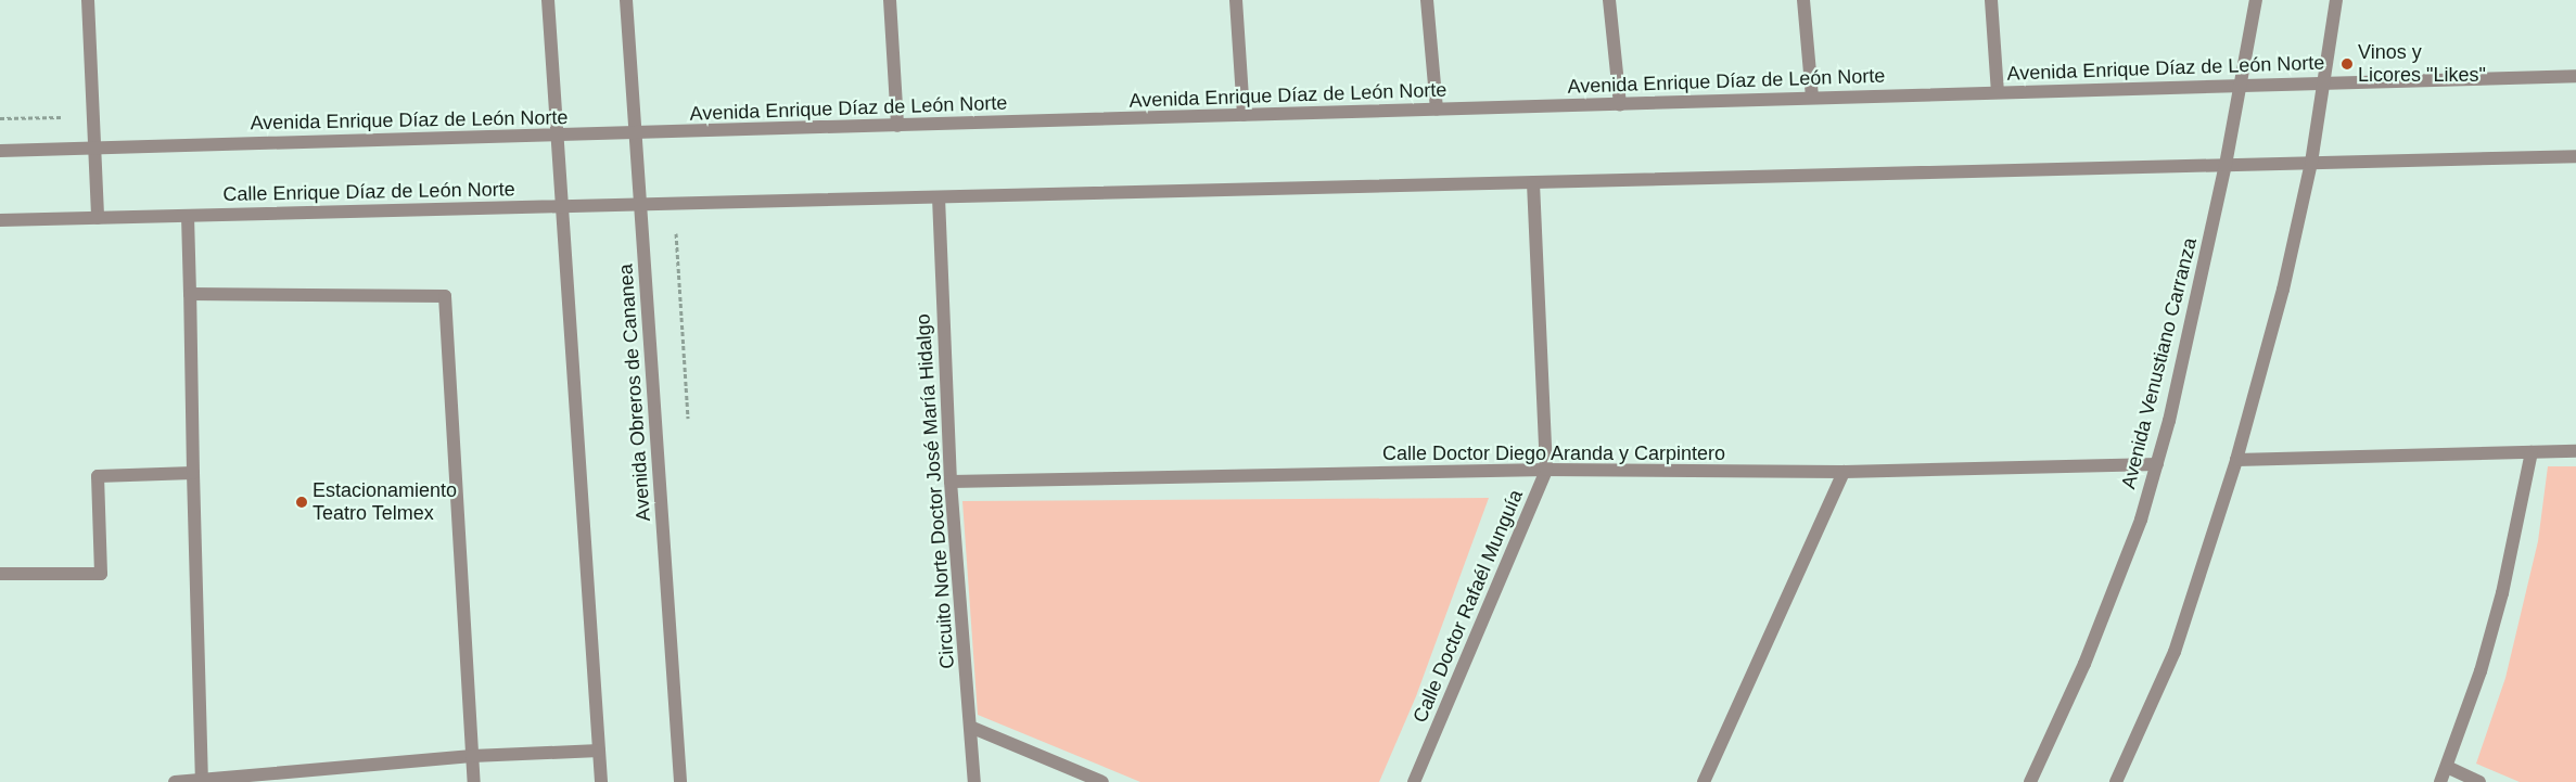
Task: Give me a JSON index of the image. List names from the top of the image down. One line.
{"streets":{"street":["Avenida Enrique Díaz de León Norte","Calle Enrique Díaz de León Norte","Avenida Venustiano Carranza","Avenida Obreros de Cananea","Calle Doctor Diego Aranda y Carpintero","Circuito Norte Doctor José María Hidalgo","Calle Doctor Rafaél Munguía"]},"crossings":[["Avenida Enrique Díaz de León Norte","Avenida Venustiano Carranza"],["Avenida Enrique Díaz de León Norte","Avenida Obreros de Cananea"],["Calle Enrique Díaz de León Norte","Avenida Obreros de Cananea"],["Avenida Venustiano Carranza","Calle Doctor Diego Aranda y Carpintero"],["Calle Doctor Diego Aranda y Carpintero","Circuito Norte Doctor José María Hidalgo"],["Calle Doctor Diego Aranda y Carpintero","Calle Doctor Rafaél Munguía"]],"places":["Vinos y Licores \"Likes\"","Estacionamiento Teatro Telmex"]}
